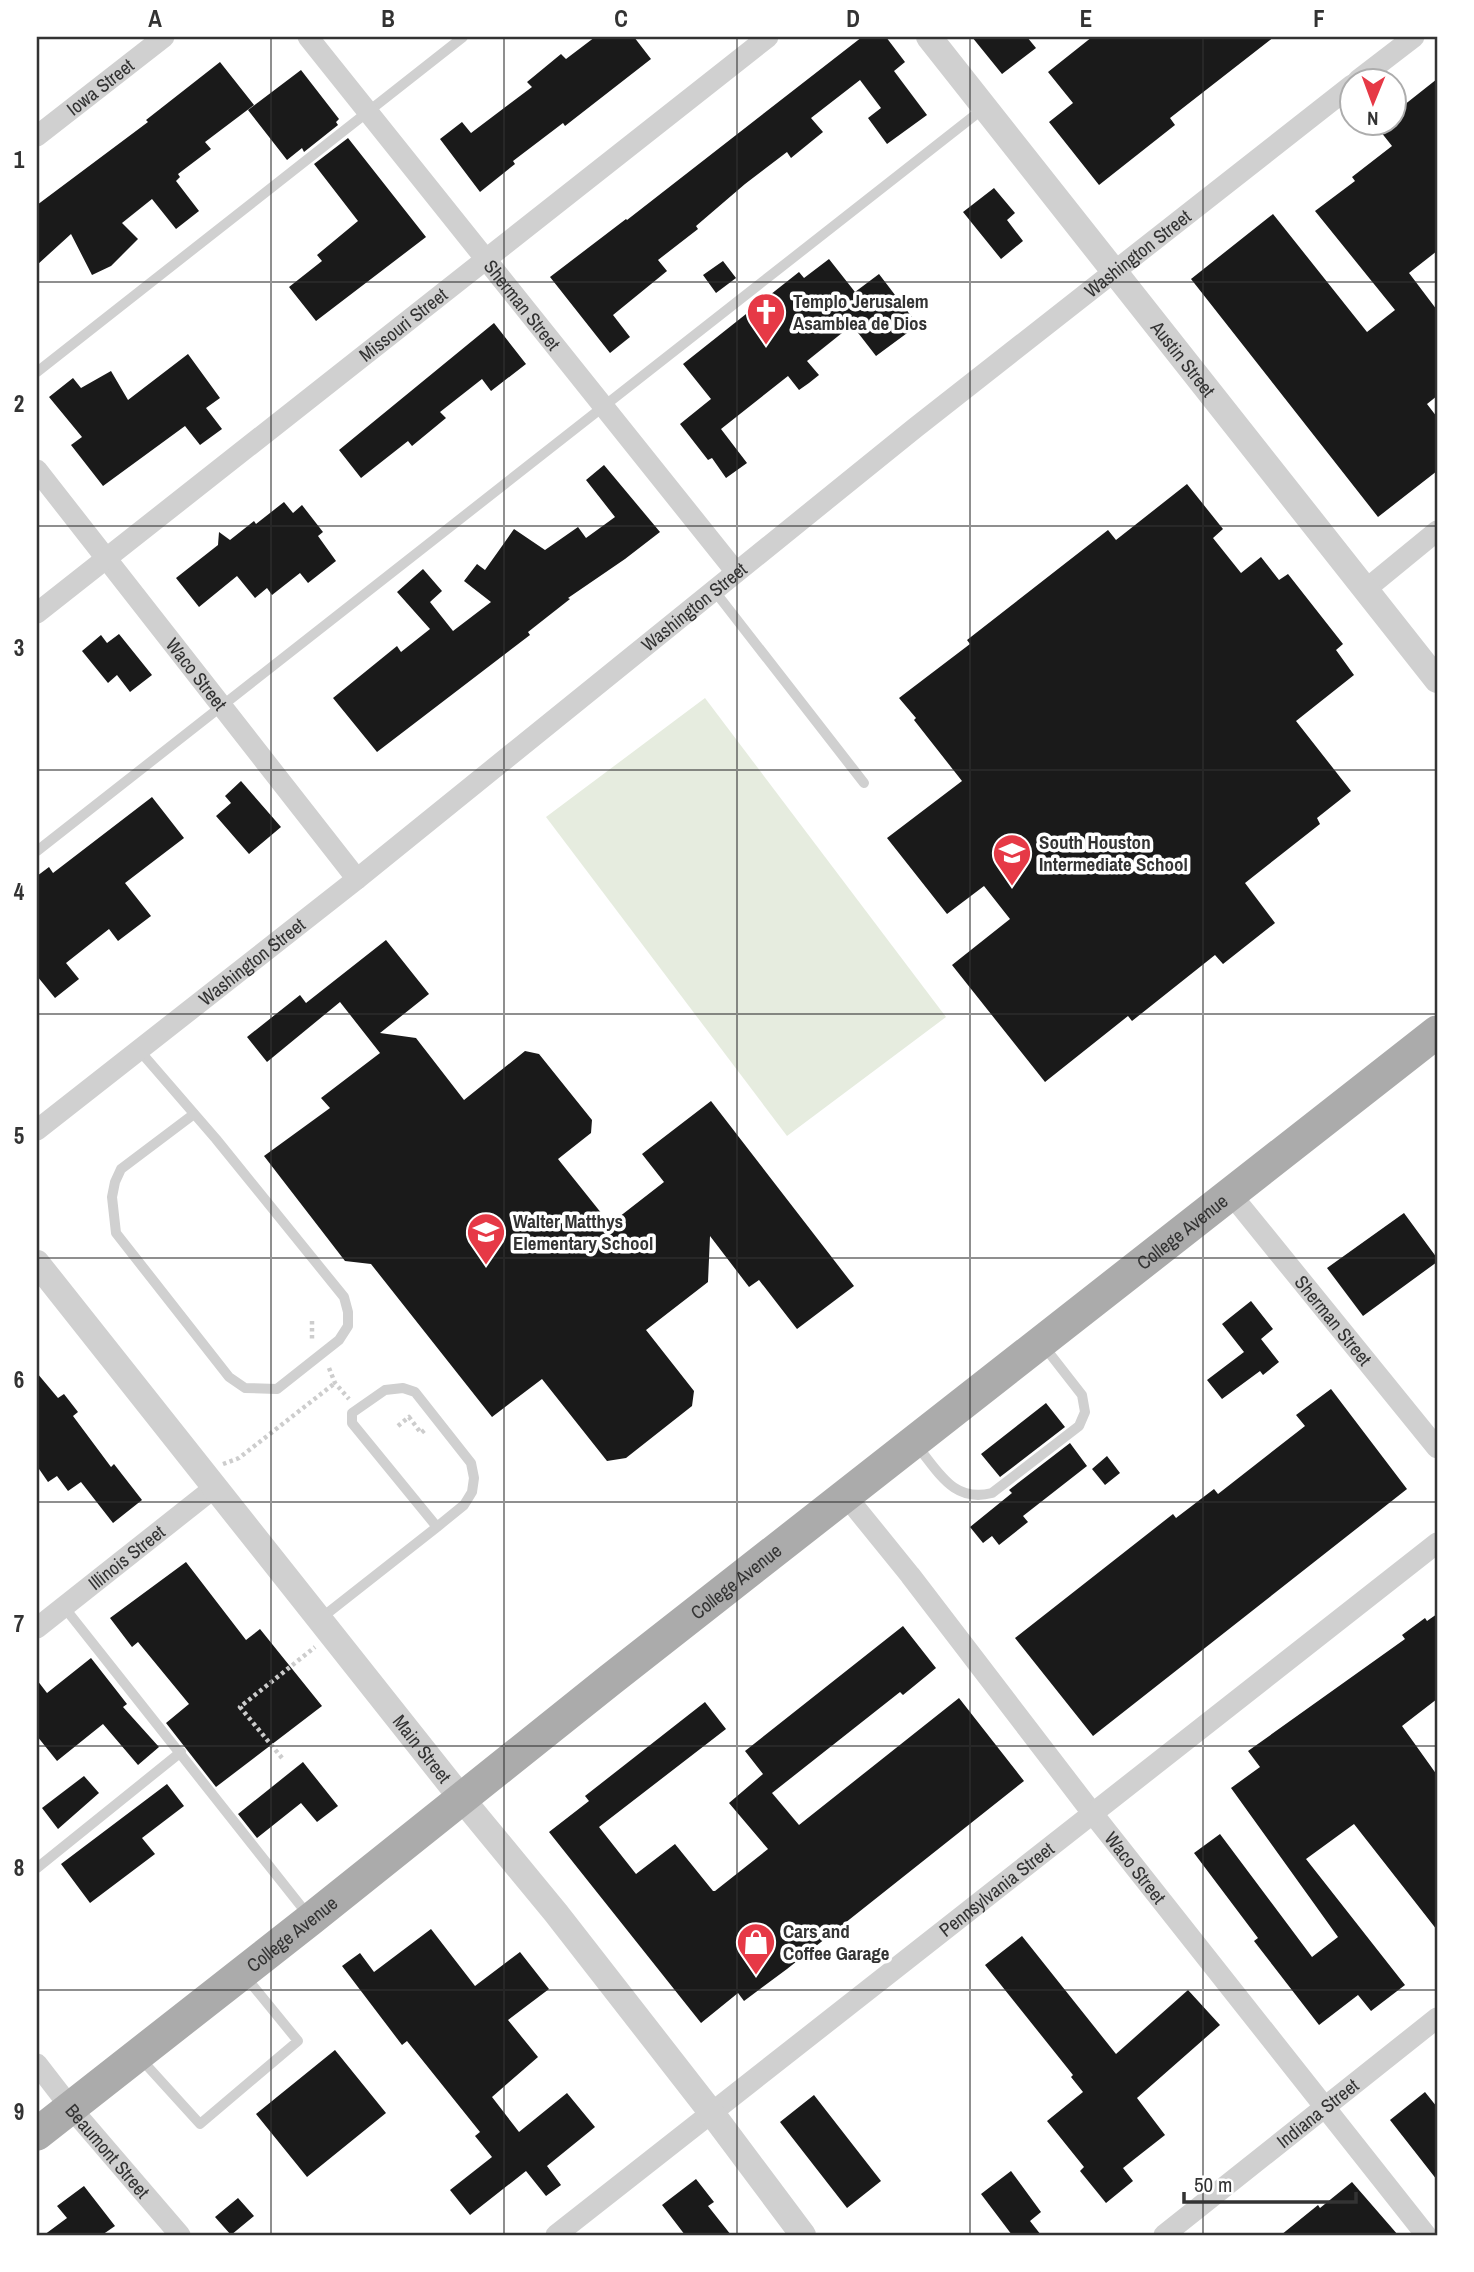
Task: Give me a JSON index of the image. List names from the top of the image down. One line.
{"streets":{"main road":["College Avenue"],"street":["Iowa Street","Washington Street","Sherman Street","Missouri Street","Austin Street","Waco Street","Illinois Street","Main Street","Pennsylvania Street","Indiana Street","Beaumont Street"]},"crossings":[["Washington Street","Sherman Street"],["Washington Street","Austin Street"],["Washington Street","Waco Street"],["Sherman Street","Missouri Street"],["Sherman Street","College Avenue"],["Missouri Street","Waco Street"],["Waco Street","College Avenue"],["Waco Street","Pennsylvania Street"],["Waco Street","Indiana Street"],["College Avenue","Main Street"],["College Avenue","Beaumont Street"],["Illinois Street","Main Street"],["Main Street","Pennsylvania Street"]],"places":{"church":["Templo Jerusalem Asamblea de Dios"],"school or university":["South Houston Intermediate School","Walter Matthys Elementary School"],"shop":["Cars and Coffee Garage"]},"scale_bar":"50 m","north":"bottom","grid":{"columns":["A","B","C","D","E","F"],"rows":["1","2","3","4","5","6","7","8","9"]}}
